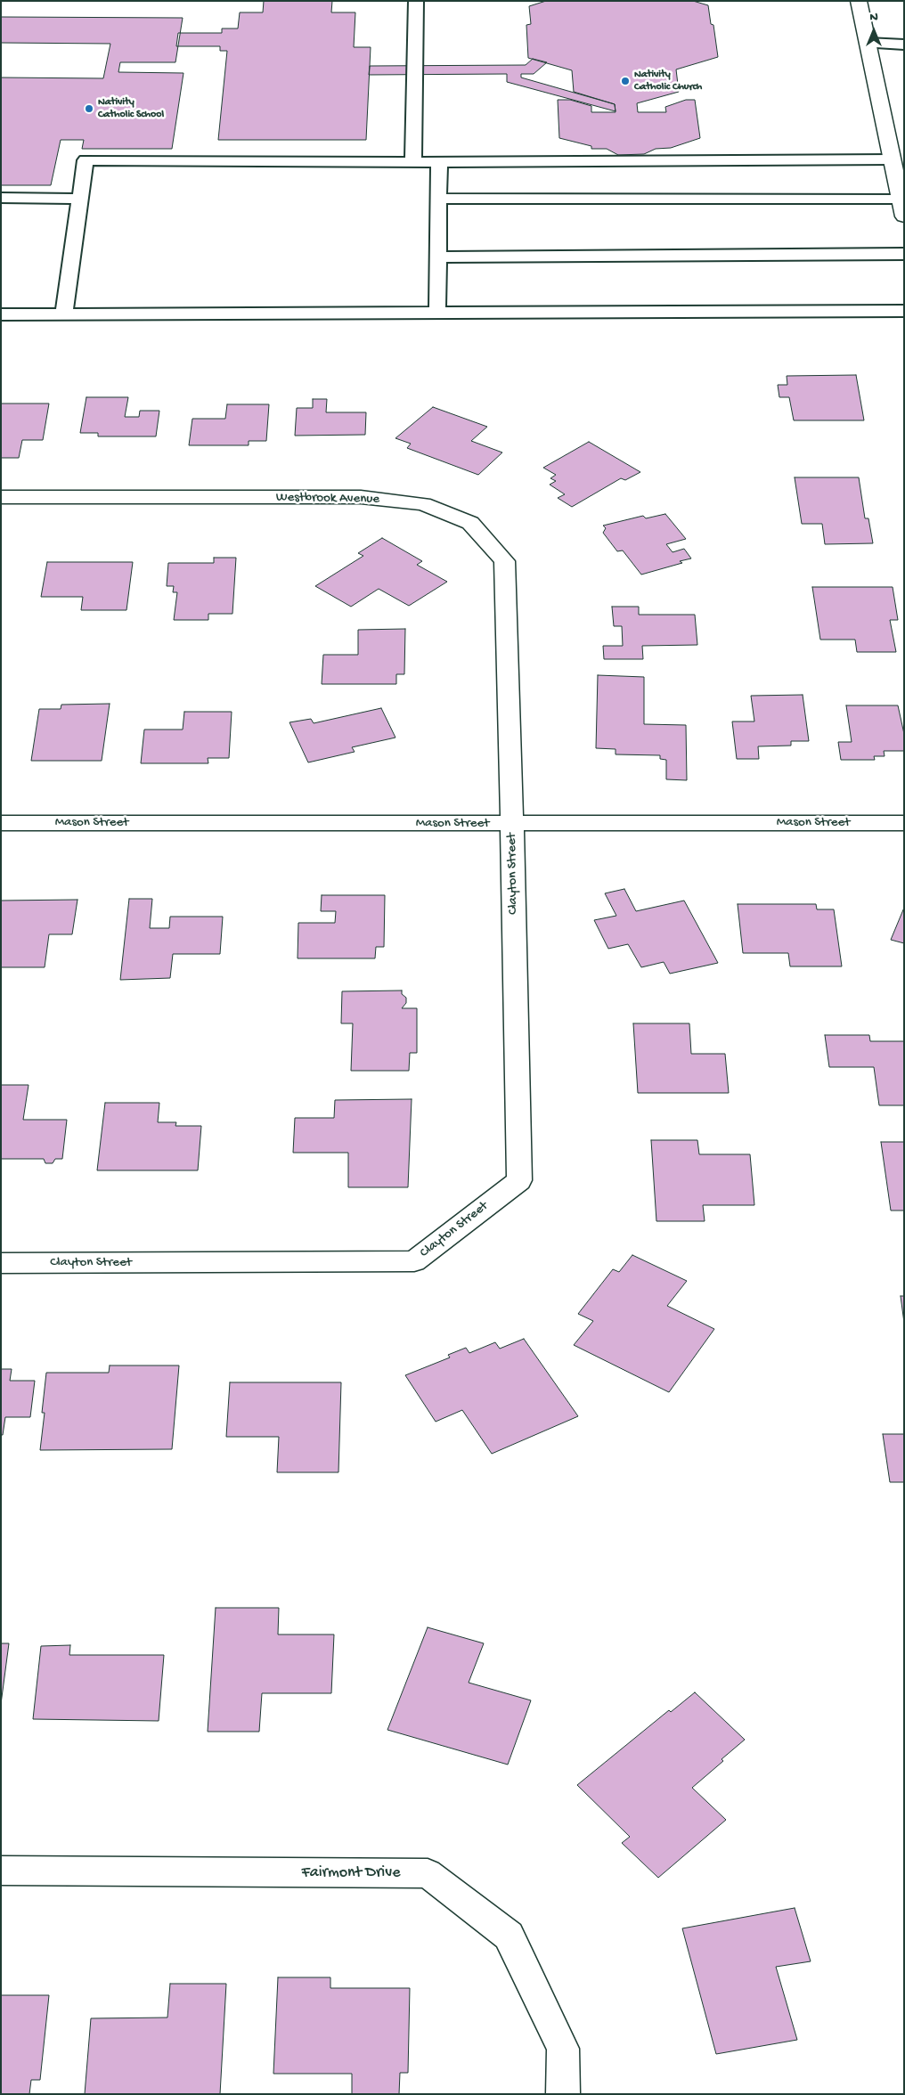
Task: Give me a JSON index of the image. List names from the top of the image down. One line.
{"streets":{"street":["Westbrook Avenue","Mason Street","Clayton Street","Fairmont Drive"]},"crossings":[["Westbrook Avenue","Mason Street"],["Westbrook Avenue","Clayton Street"],["Mason Street","Clayton Street"]],"places":["Nativity Catholic Church","Nativity Catholic School"],"north":"top"}
